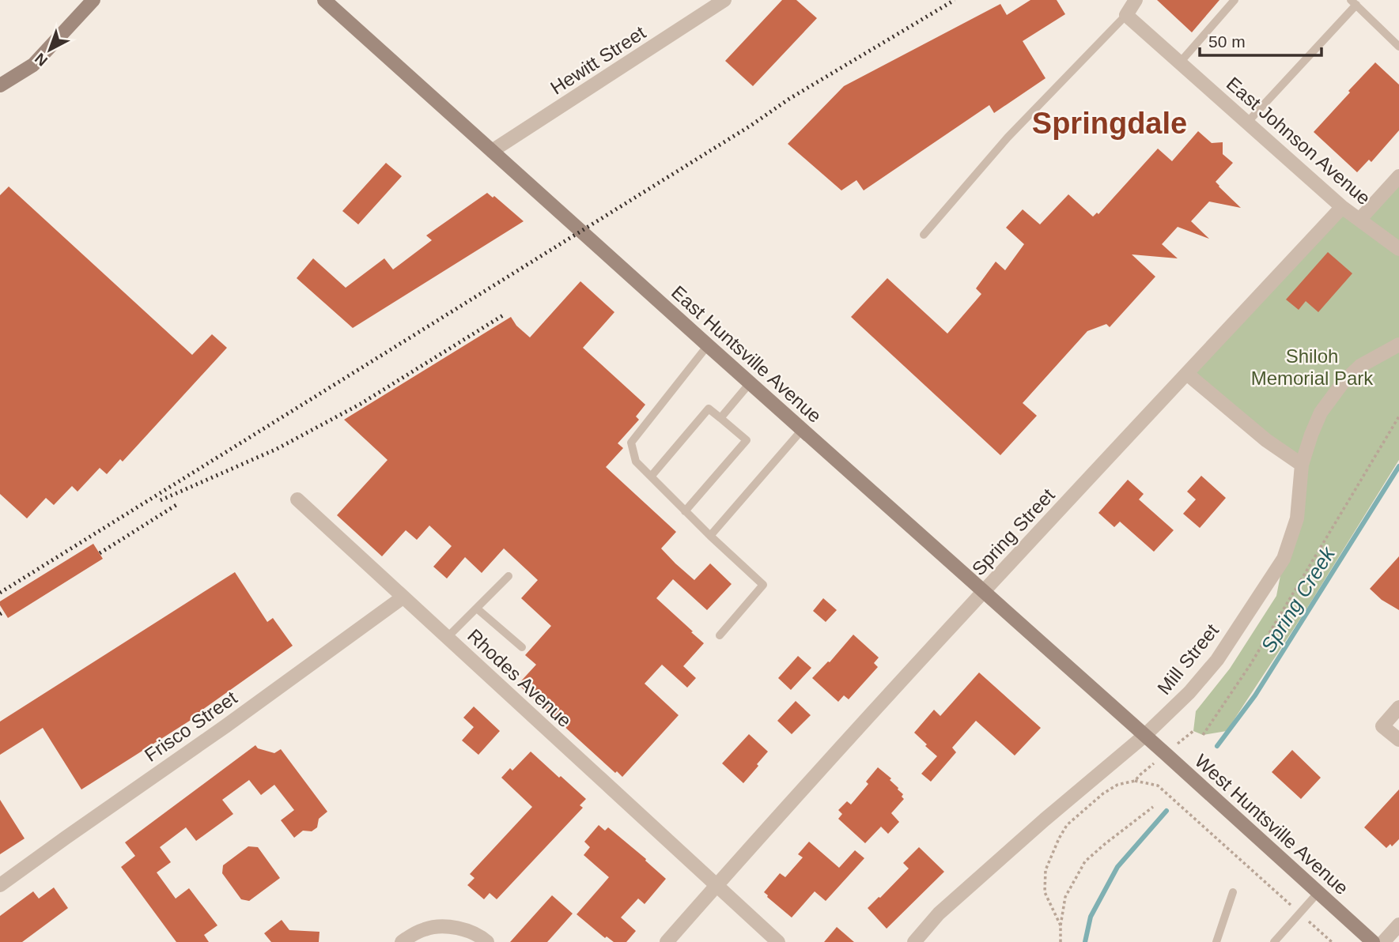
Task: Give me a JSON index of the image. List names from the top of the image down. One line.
{"streets":{"main road":["East Huntsville Avenue","West Huntsville Avenue"],"street":["Hewitt Street","East Johnson Avenue","Spring Street","Mill Street","Rhodes Avenue","Frisco Street"]},"crossings":[["Hewitt Street","East Huntsville Avenue"],["East Johnson Avenue","Spring Street"],["East Huntsville Avenue","Spring Street"],["East Huntsville Avenue","Mill Street"],["East Huntsville Avenue","West Huntsville Avenue"],["Spring Street","Rhodes Avenue"],["Mill Street","West Huntsville Avenue"],["Rhodes Avenue","Frisco Street"]],"districts":["Springdale"],"water":["Spring Creek"],"parks":["Shiloh Memorial Park"],"scale_bar":"50 m","north":"bottom left"}
